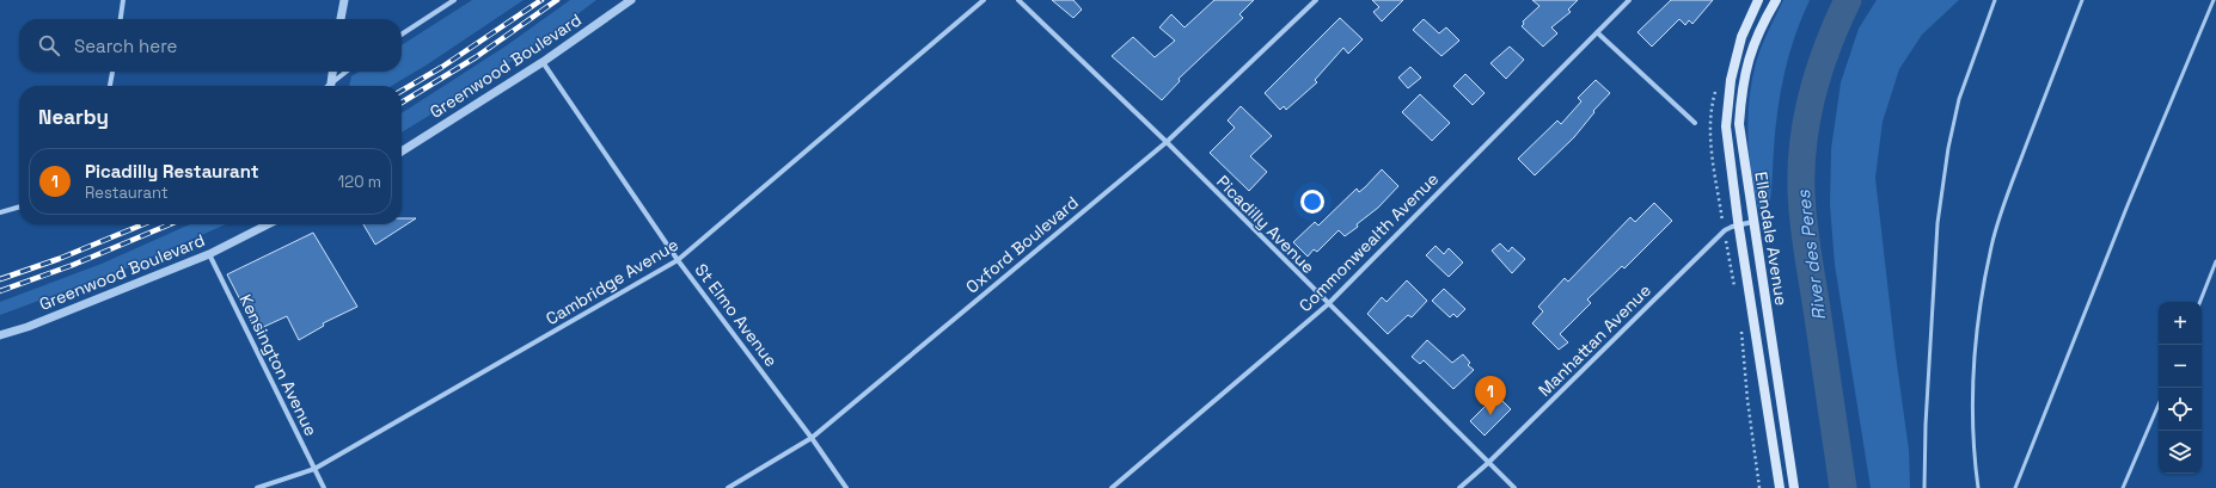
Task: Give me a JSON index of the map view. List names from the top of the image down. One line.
{"streets":{"main road":["Ellendale Avenue"],"street":["Greenwood Boulevard","Picadilly Avenue","Commonwealth Avenue","Oxford Boulevard","Cambridge Avenue","St Elmo Avenue","Manhattan Avenue","Kensington Avenue"]},"crossings":[["Greenwood Boulevard","St Elmo Avenue"],["Greenwood Boulevard","Kensington Avenue"],["Picadilly Avenue","Commonwealth Avenue"],["Picadilly Avenue","Oxford Boulevard"],["Picadilly Avenue","Manhattan Avenue"],["Ellendale Avenue","Manhattan Avenue"],["Oxford Boulevard","St Elmo Avenue"],["Cambridge Avenue","St Elmo Avenue"],["Cambridge Avenue","Kensington Avenue"]],"water":["River des Peres"],"page":{"search":"Search here","heading":"Nearby","list":[{"mark":"1","name":"Picadilly Restaurant","note":"Restaurant","value":"120 m"}],"map_buttons":["+","−"],"pins":"1"}}
